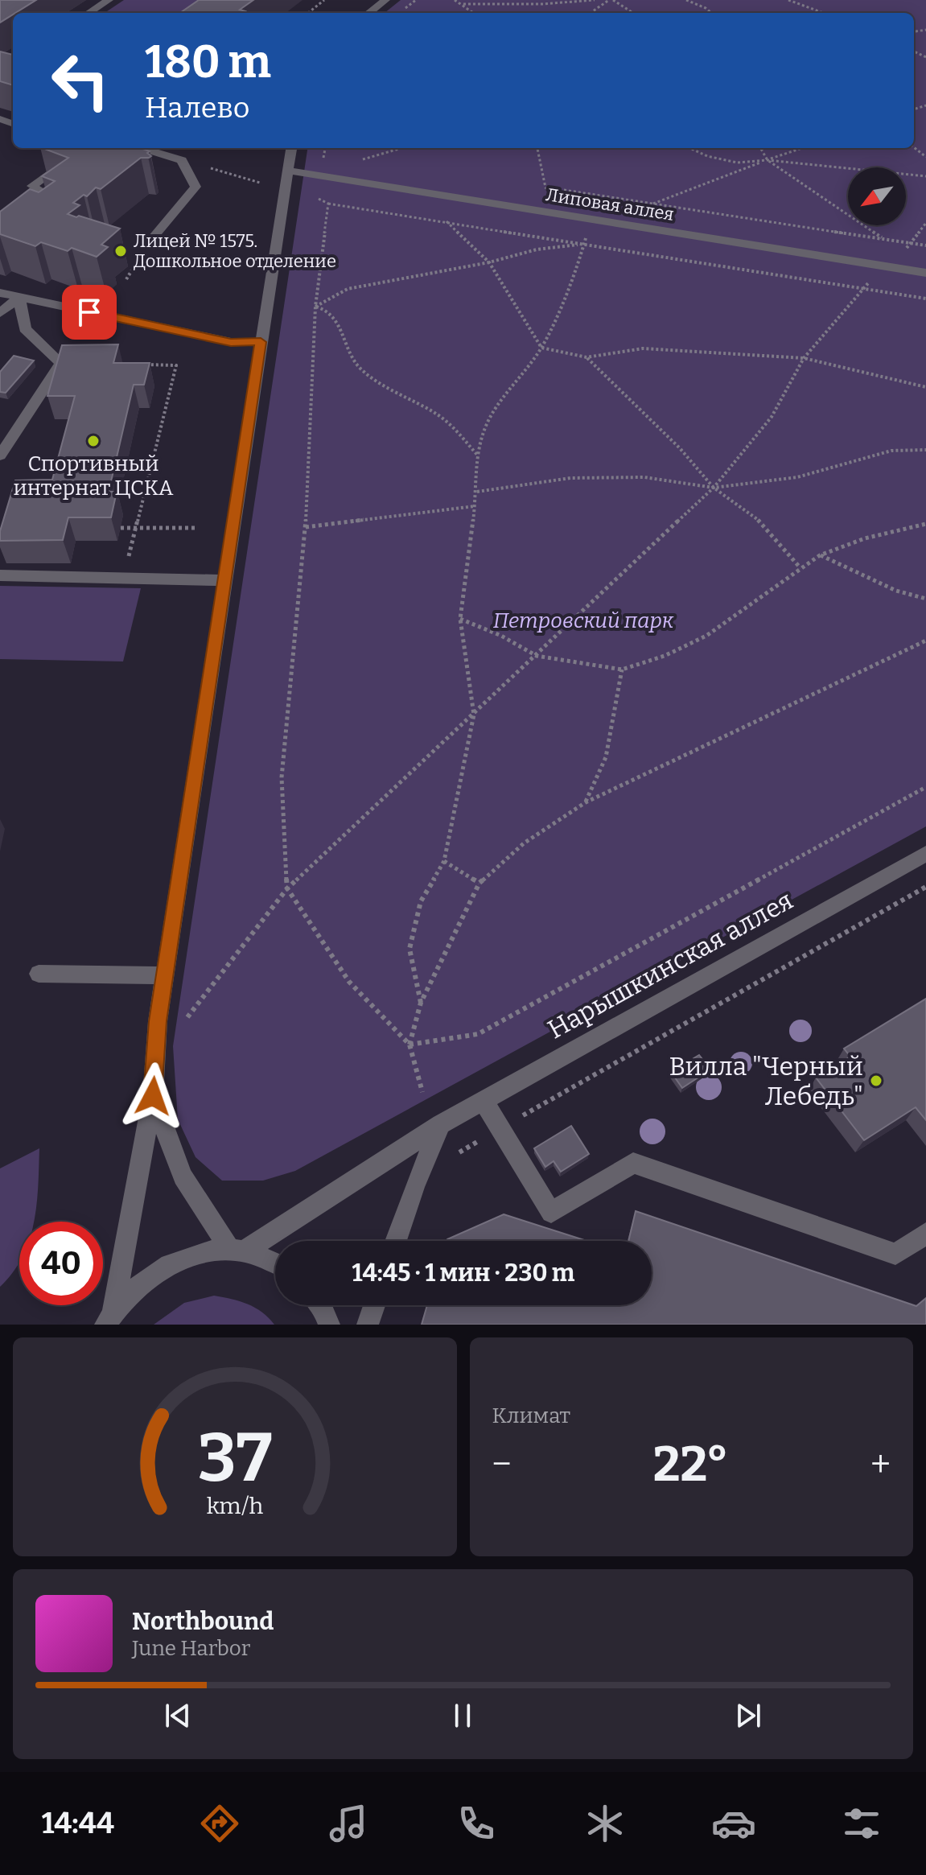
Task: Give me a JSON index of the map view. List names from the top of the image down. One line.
{"streets":{"street":["Липовая аллея","Нарышкинская аллея"]},"parks":["Петровский парк"],"places":["Лицей № 1575. Дошкольное отделение","Спортивный интернат ЦСКА","Вилла \"Черный Лебедь\""],"north":"bottom left","page":{"turn":["180 m","Налево"],"limit":"40","trip":"14:45 · 1 мин · 230 m","tile":"Климат","heat":["−","22°","+"],"song":["Northbound","June Harbor"],"tabs":"14:44","gauge":["37","km/h"]}}
